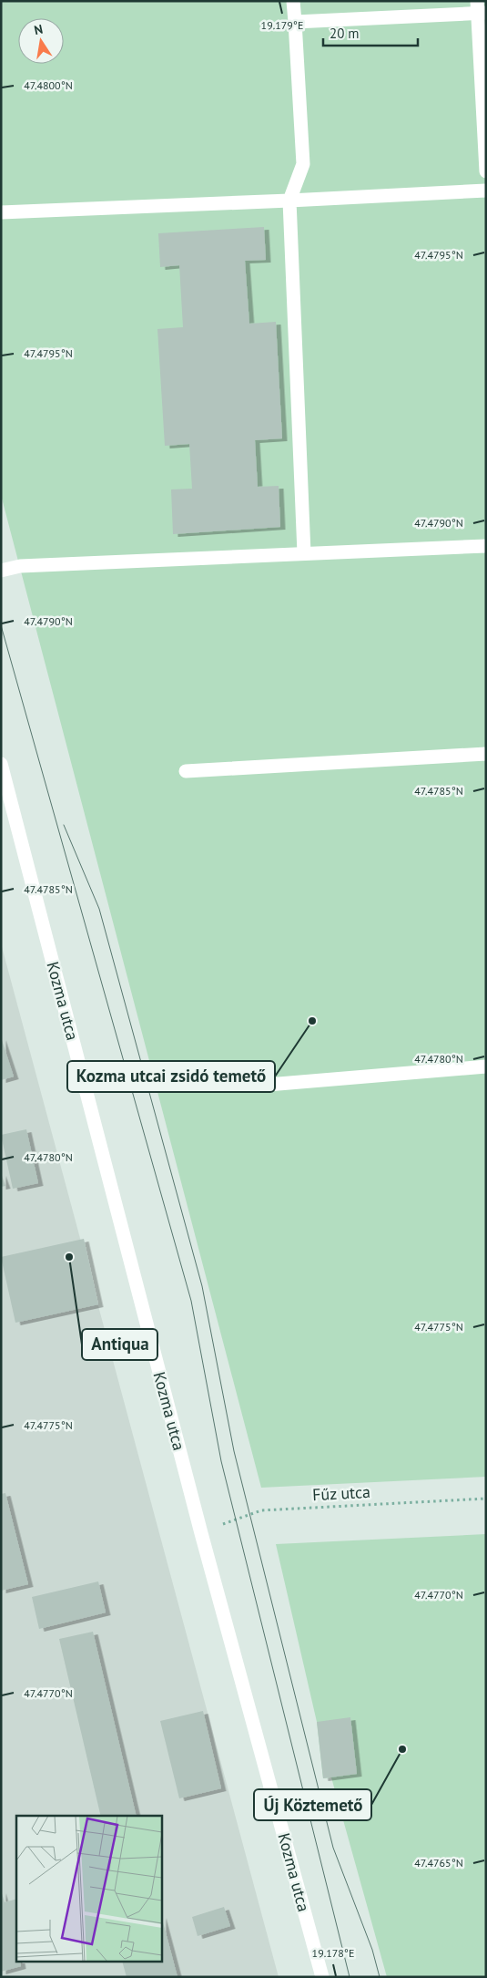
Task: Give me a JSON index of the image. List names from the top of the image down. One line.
{"streets":{"street":["Kozma utca"],"path":["Fűz utca"]},"crossings":[["Kozma utca","Fűz utca"]],"places":["Kozma utcai zsidó temető","Antiqua","Új Köztemető"],"scale_bar":"20 m","north":"top","coordinates":["19.179°E","47.4800°N","47.4795°N","47.4790°N","47.4785°N","47.4780°N","47.4775°N","47.4770°N","47.4765°N","19.178°E"]}
